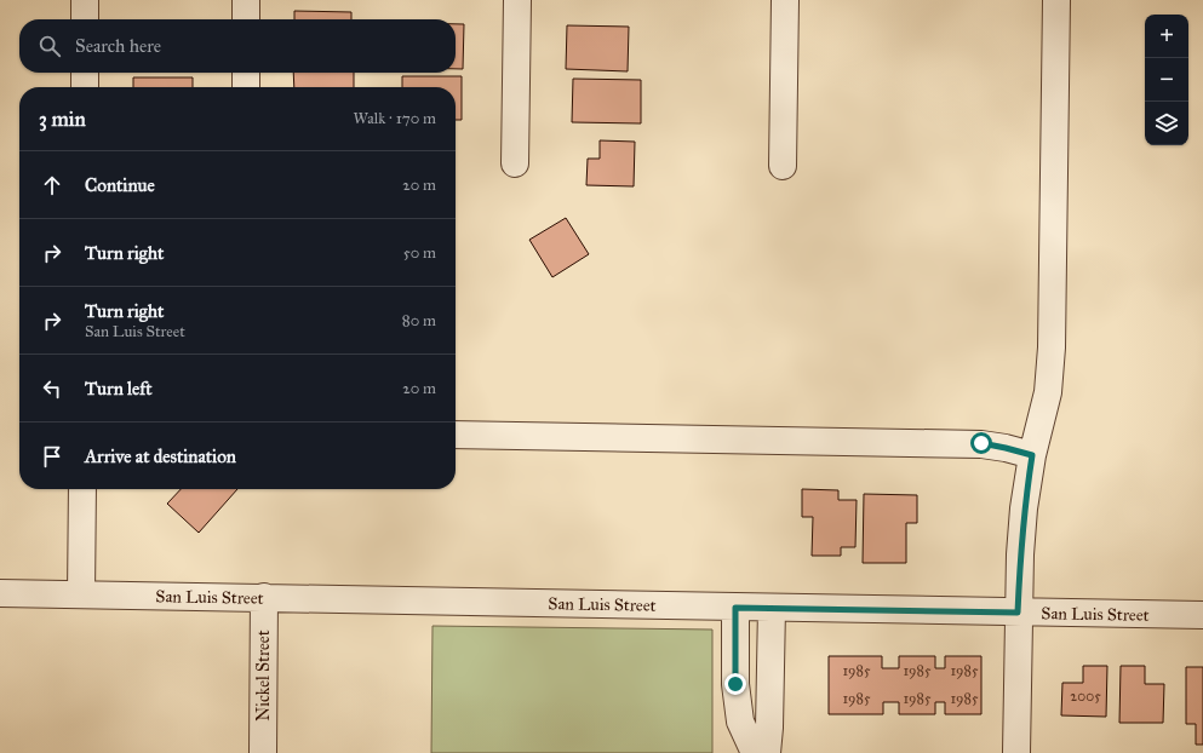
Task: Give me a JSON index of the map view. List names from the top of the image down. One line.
{"streets":{"street":["San Luis Street","Nickel Street"]},"crossings":[["San Luis Street","Nickel Street"]],"house_numbers":["1985","1985","1985","2005","1985","1985","1985"],"page":{"map_buttons":["+","−"],"search":"Search here","heading":["3 min","Walk · 170 m"],"list":[["Continue","20 m"],["Turn right","50 m"],["Turn right","San Luis Street","80 m"],["Turn left","20 m"],"Arrive at destination"]}}
